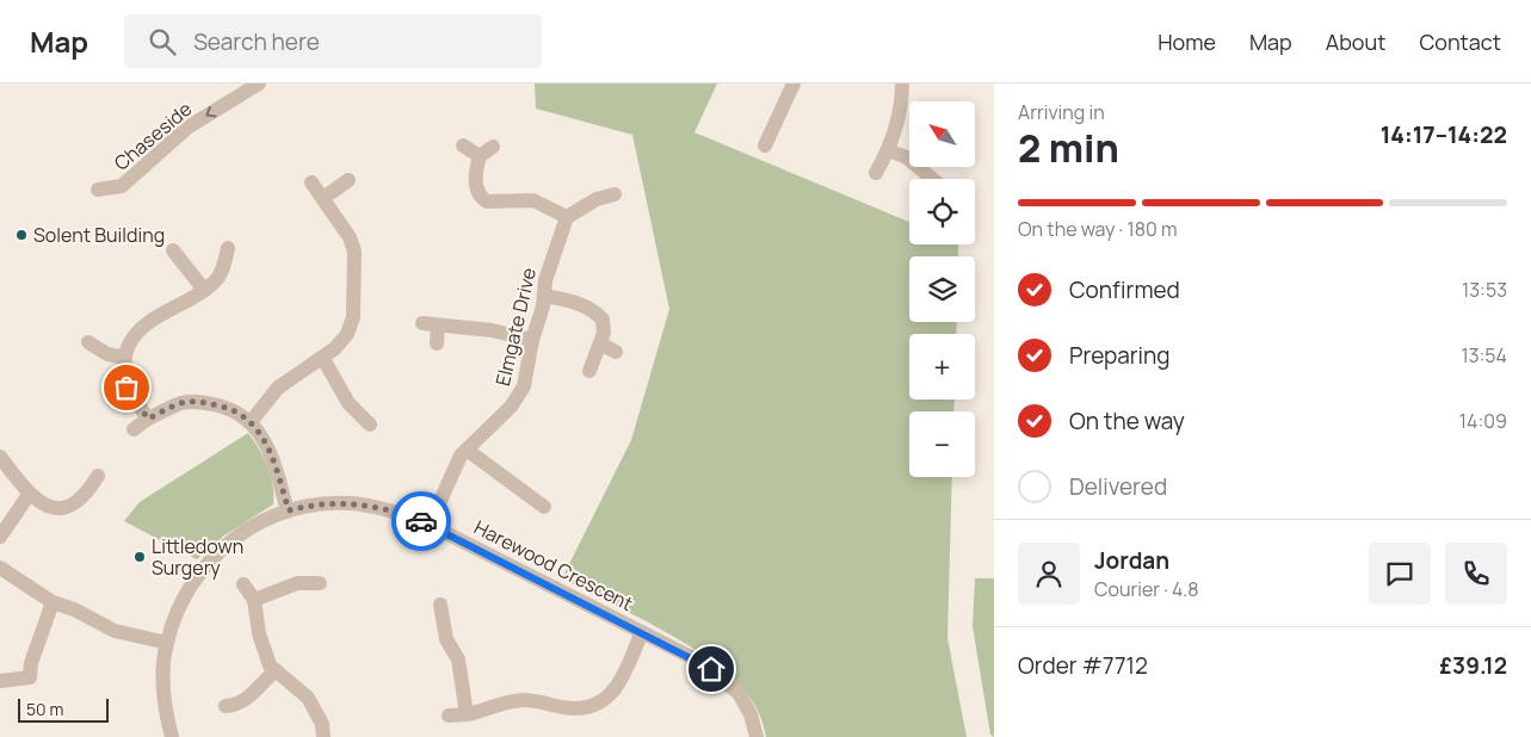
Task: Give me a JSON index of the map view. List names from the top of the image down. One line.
{"streets":{"street":["Chaseside","Elmgate Drive","Harewood Crescent"]},"crossings":[["Elmgate Drive","Harewood Crescent"]],"one_way":["Chaseside"],"places":["Solent Building","Littledown Surgery"],"scale_bar":"50 m","north":"top left","page":{"header":"Map","search":"Search here","nav":["Home","Map","About","Contact"],"heading":["2 min","Arriving in","14:17–14:22"],"panel":["Jordan","Courier · 4.8","Order #7712","£39.12"],"map_buttons":["+","−"],"bar":"On the way · 180 m","list":[["Confirmed","13:53"],["Preparing","13:54"],["On the way","14:09"],"Delivered"],"scale":"50 m"}}
